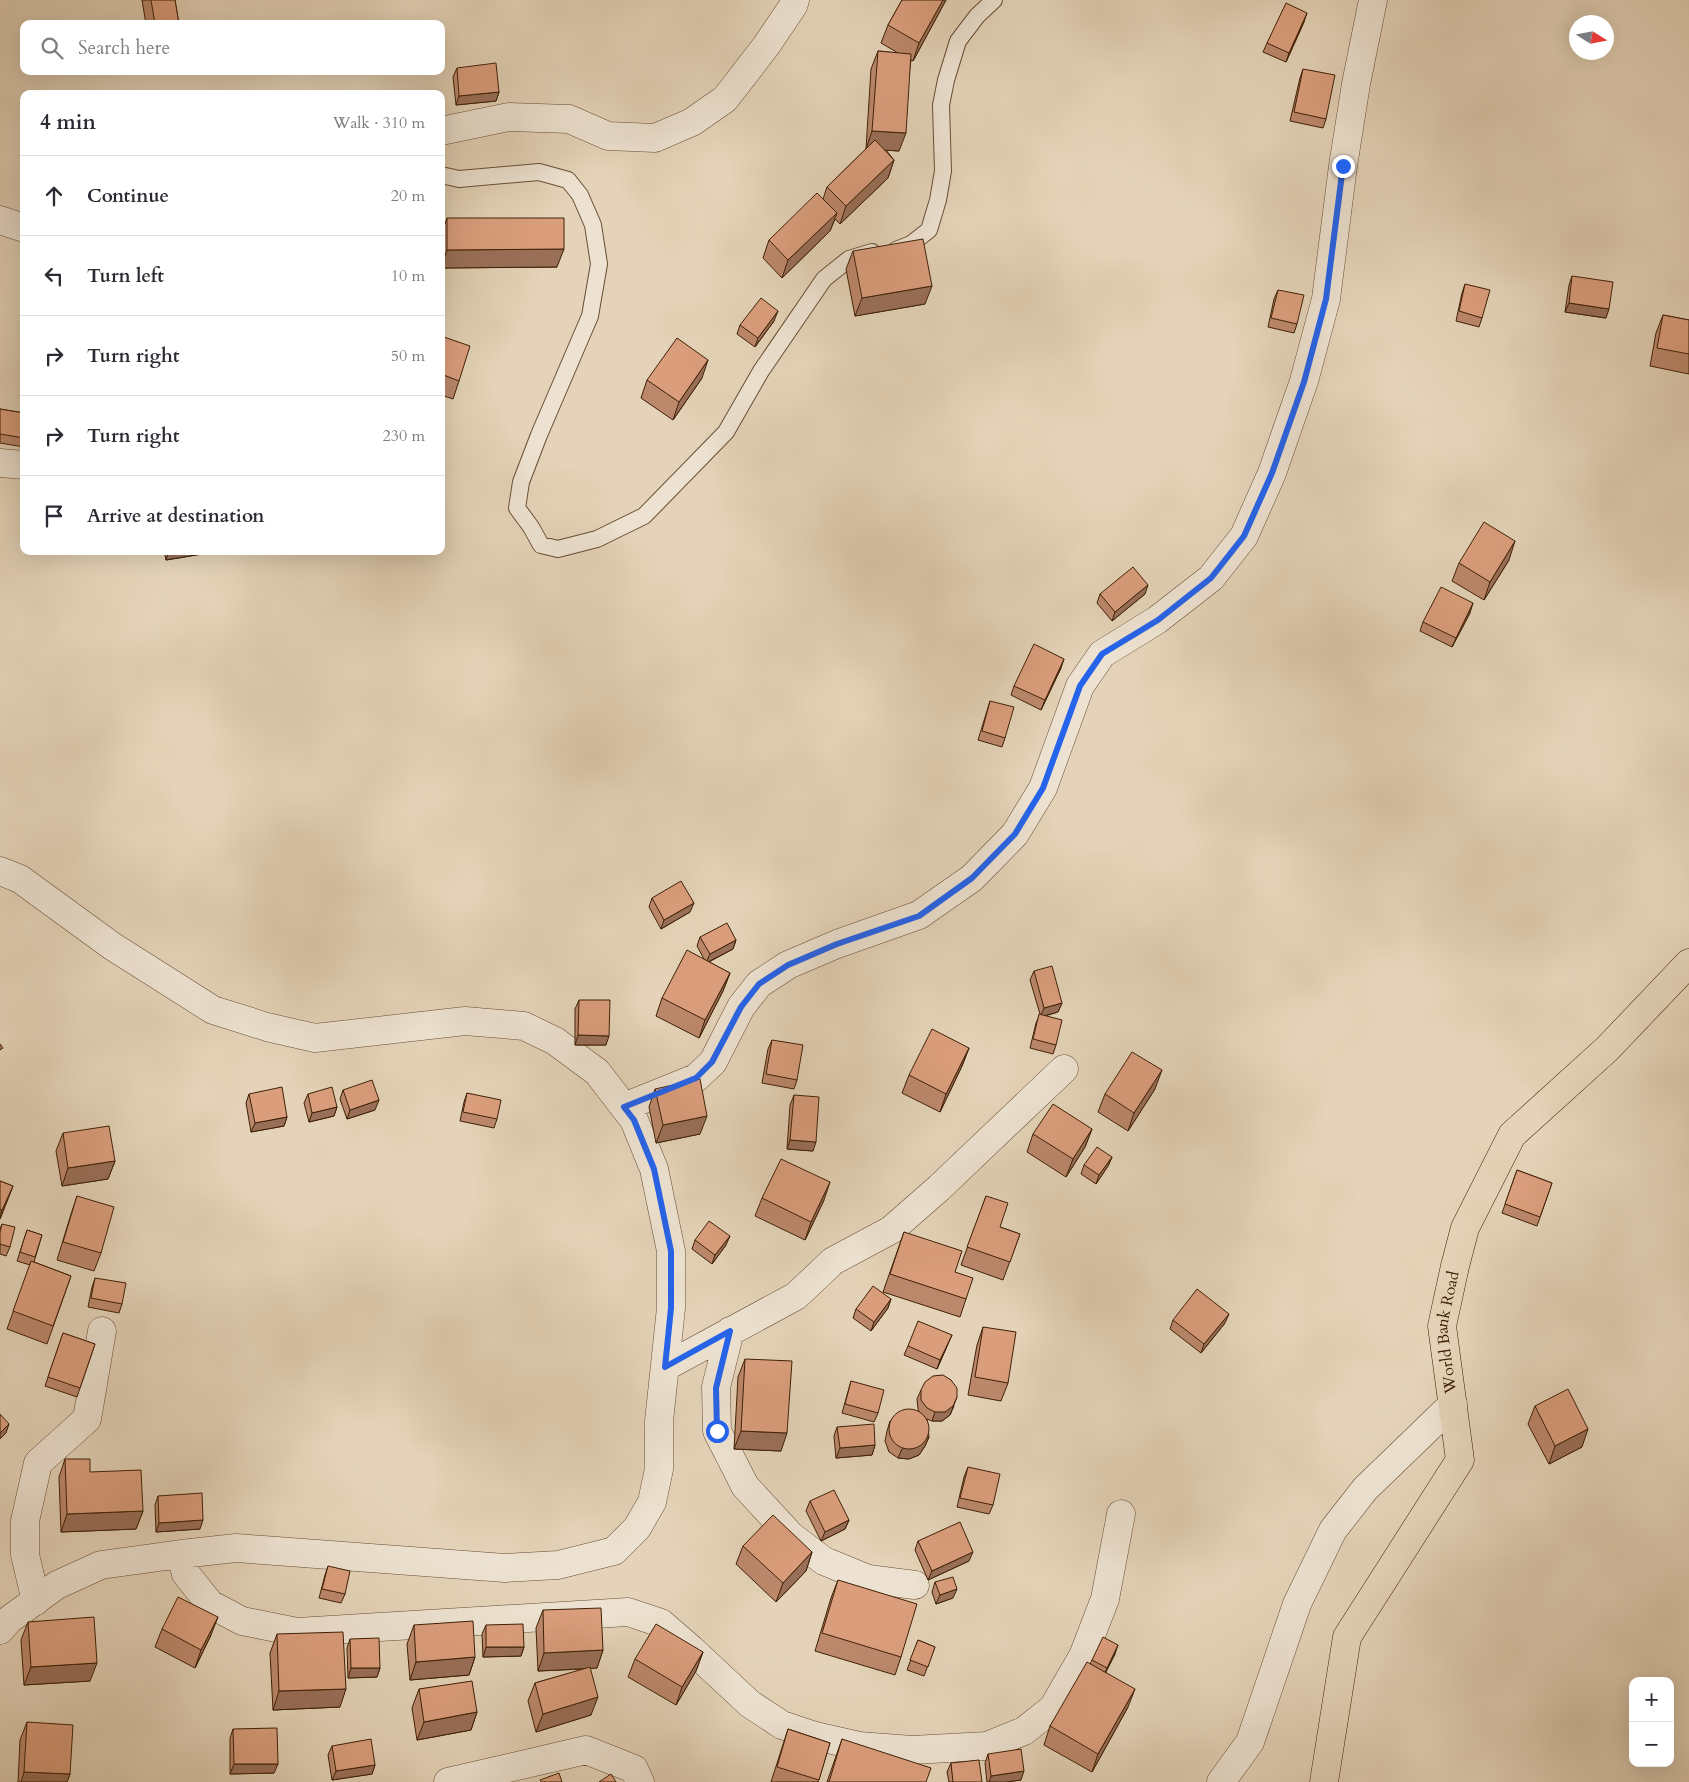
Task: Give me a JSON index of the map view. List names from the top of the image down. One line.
{"streets":{"main road":["World Bank Road"]},"north":"right","page":{"search":"Search here","heading":["4 min","Walk · 310 m"],"list":[["Continue","20 m"],["Turn left","10 m"],["Turn right","50 m"],["Turn right","230 m"],"Arrive at destination"],"map_buttons":["+","−"]}}
